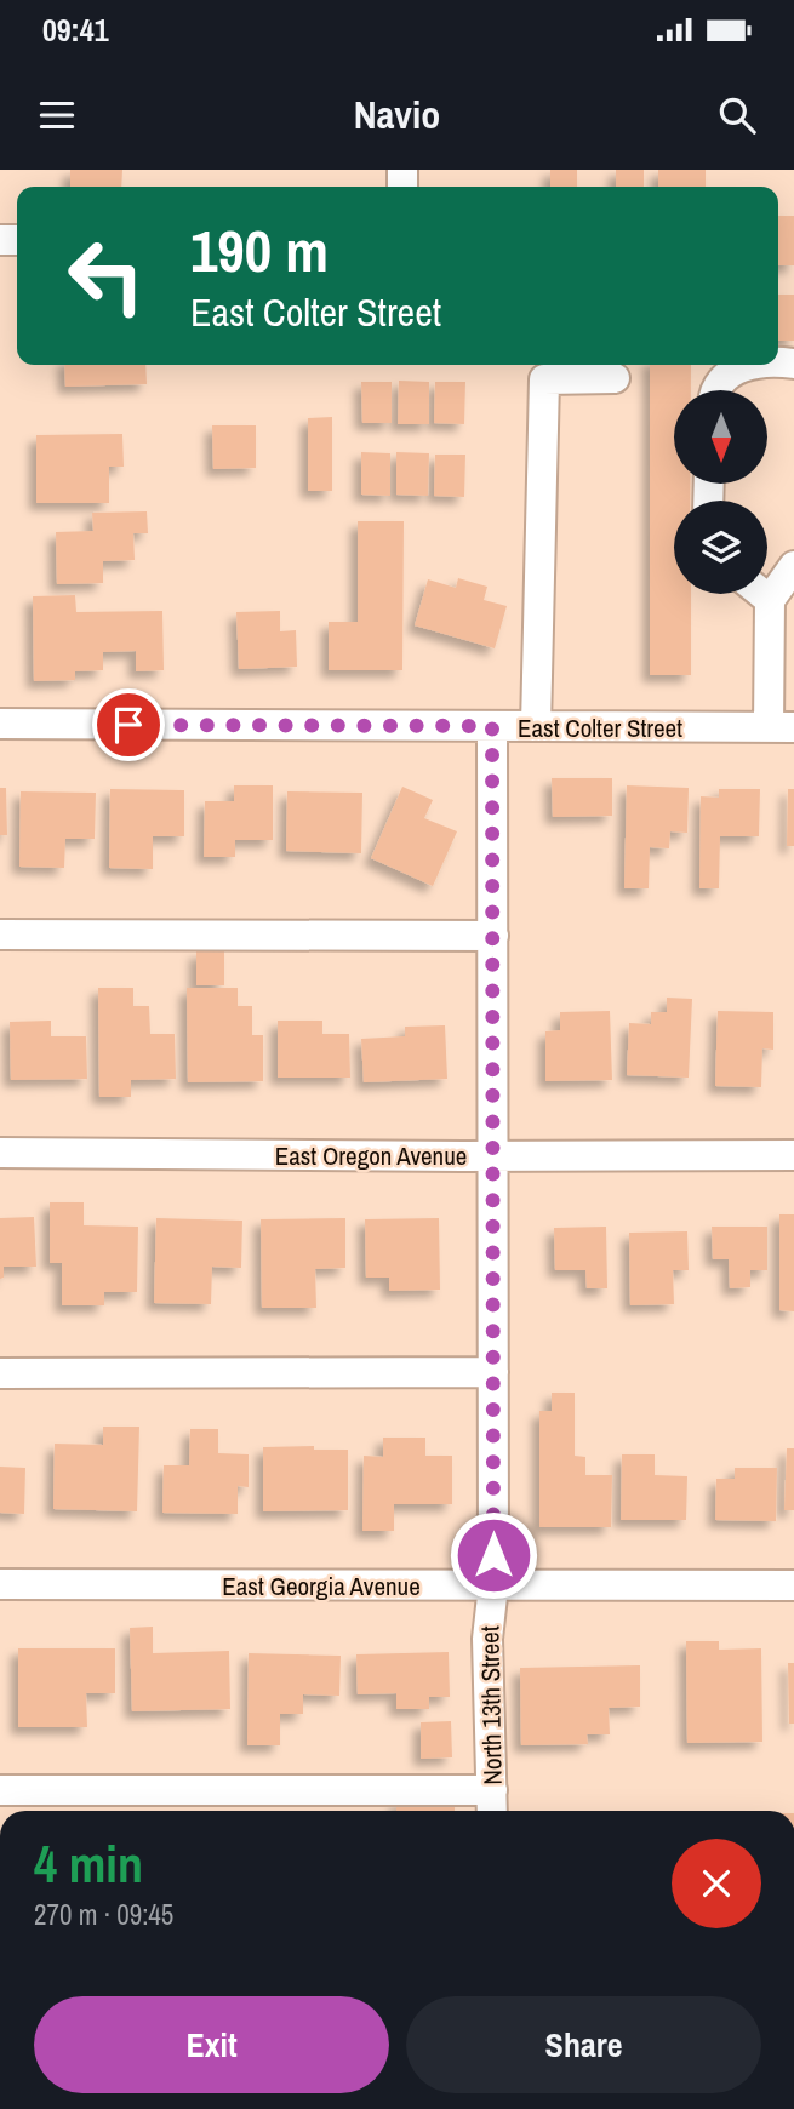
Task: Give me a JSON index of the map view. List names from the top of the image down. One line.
{"streets":{"street":["East Colter Street","East Oregon Avenue","East Georgia Avenue","North 13th Street"]},"crossings":[["East Colter Street","North 13th Street"],["East Oregon Avenue","North 13th Street"],["East Georgia Avenue","North 13th Street"]],"north":"bottom","page":{"status":"09:41","header":"Navio","turn":["190 m","East Colter Street"],"heading":["4 min","270 m · 09:45"],"buttons":["Exit","Share"]}}
